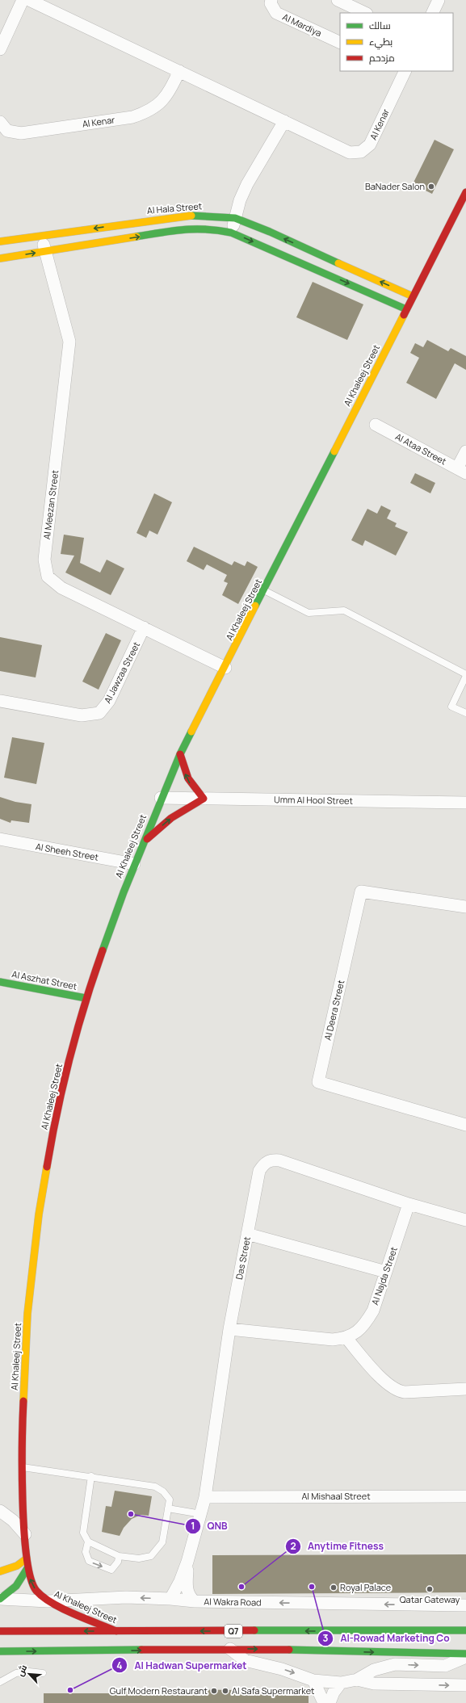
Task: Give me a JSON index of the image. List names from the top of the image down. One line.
{"streets":{"main road":["Al Hala Street","Al Khaleej Street","Al Aszhat Street","Q7"],"street":["Al Mardiya","Al Kenar","Al Ataa Street","Al Meezan Street","Al Jawzaa Street","Umm Al Hool Street","Al Sheeh Street","Al Deera Street","Das Street","Al Najda Street","Al Mishaal Street","Al Wakra Road"]},"crossings":[["Al Hala Street","Al Khaleej Street"],["Al Hala Street","Al Meezan Street"],["Al Khaleej Street","Al Meezan Street"],["Al Khaleej Street","Umm Al Hool Street"],["Al Khaleej Street","Al Sheeh Street"],["Al Khaleej Street","Al Aszhat Street"],["Al Khaleej Street","Al Wakra Road"],["Al Khaleej Street","Q7"],["Al Meezan Street","Al Jawzaa Street"],["Das Street","Al Najda Street"],["Das Street","Al Mishaal Street"],["Das Street","Al Wakra Road"]],"places":["BaNader Salon","QNB","Anytime Fitness","Al-Rowad Marketing Co","Royal Palace","Qatar Gateway","Al Hadwan Supermarket","Gulf Modern Restaurant","Al Safa Supermarket"],"legend":["سالك","بطيء","مزدحم"],"north":"top left"}
